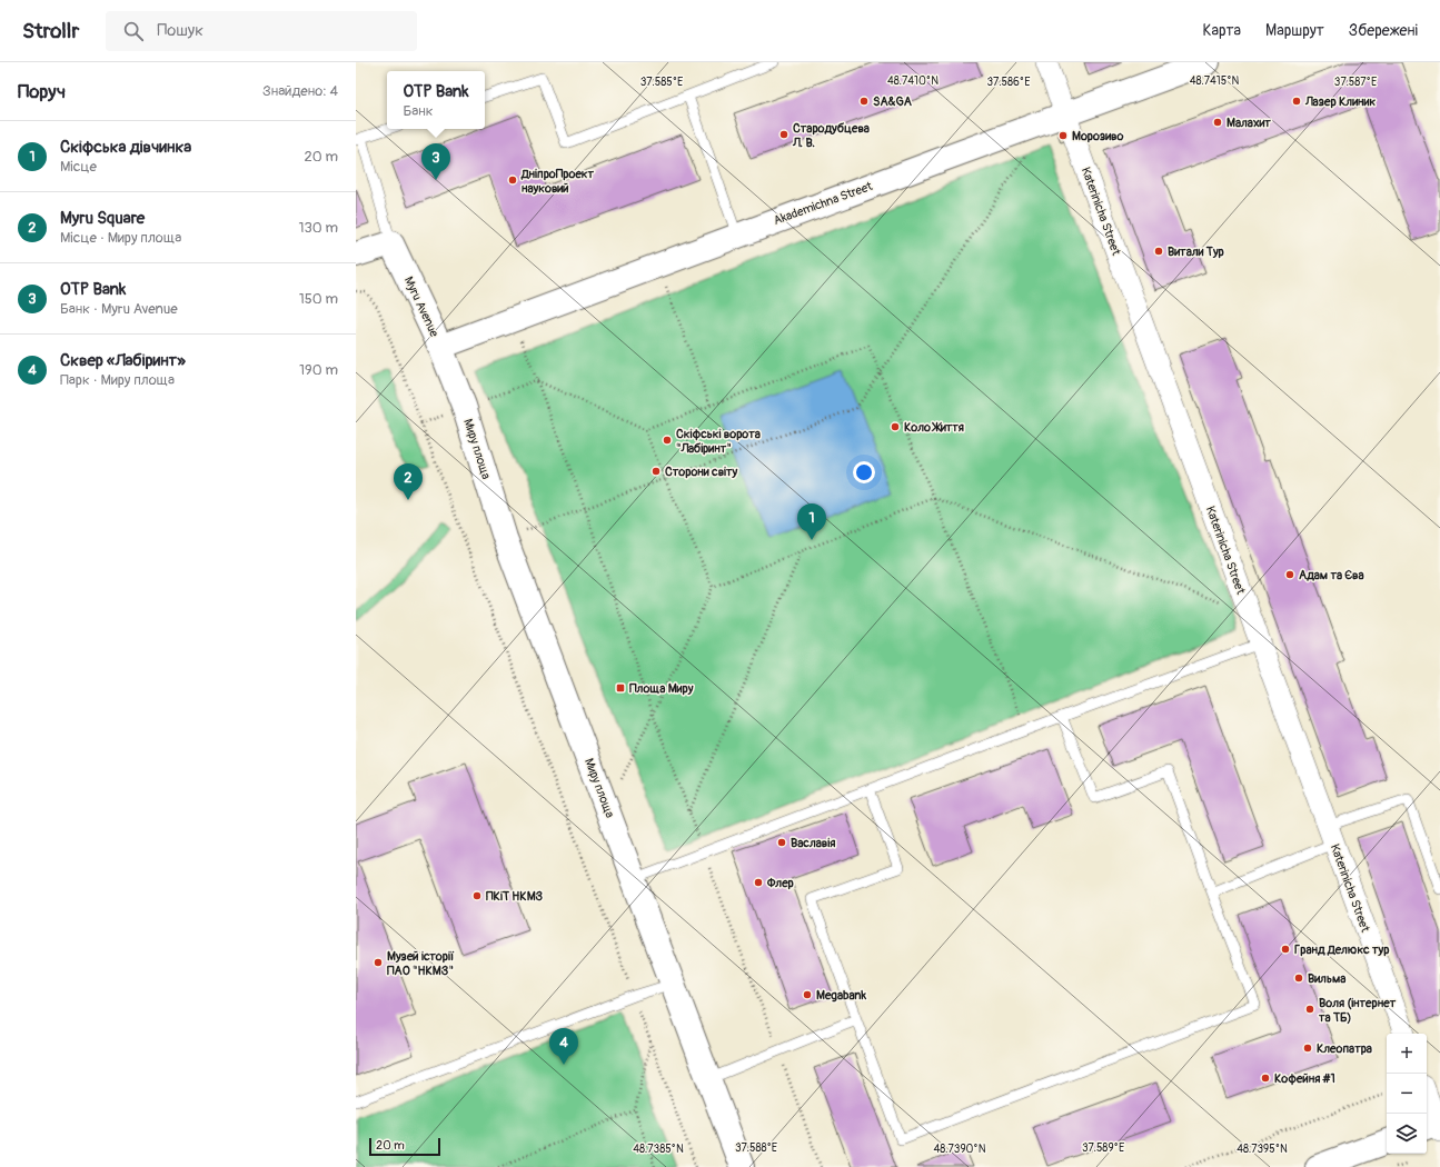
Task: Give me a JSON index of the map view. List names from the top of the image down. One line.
{"streets":{"street":["Akademichna Street","Katerinicha Street","Myru Avenue","Миру площа"]},"crossings":[["Akademichna Street","Katerinicha Street"],["Akademichna Street","Myru Avenue"],["Myru Avenue","Миру площа"]],"places":{"other":["SA&GA","Лазер Клиник","Малахит","Стародубцева Л. В.","Морозиво","ДніпроПроект науковий","Витали Тур","Коло Життя","Скіфські ворота \"Лабіринт\"","Сторони світу","Адам та Єва","Ваславія","Флер","ПКіТ НКМЗ","Гранд Делюкс тур","Музей історії ПАО \"НКМЗ\"","Вильма","Megabank","Воля (інтернет та ТБ)","Клеопатра","Кофейня #1"],"transit":["Площа Миру"]},"scale_bar":"20 m","page":{"header":"Strollr","search":"Пошук","nav":["Карта","Маршрут","Збережені"],"heading":["Поруч","Знайдено: 4"],"popup":["OTP Bank","Банк"],"list":[{"mark":"1","name":"Скіфська дівчинка","note":"Місце","value":"20 m"},{"mark":"2","name":"Myru Square","note":"Місце · Миру площа","value":"130 m"},{"mark":"3","name":"OTP Bank","note":"Банк · Myru Avenue","value":"150 m"},{"mark":"4","name":"Сквер «Лабіринт»","note":"Парк · Миру площа","value":"190 m"}],"pins":["3","2","1","4"],"map_buttons":["+","−"],"scale":"20 m"},"coordinates":["48.7410°N","48.7415°N","37.585°E","37.586°E","37.587°E","37.588°E","37.589°E","48.7385°N","48.7390°N","48.7395°N"]}
